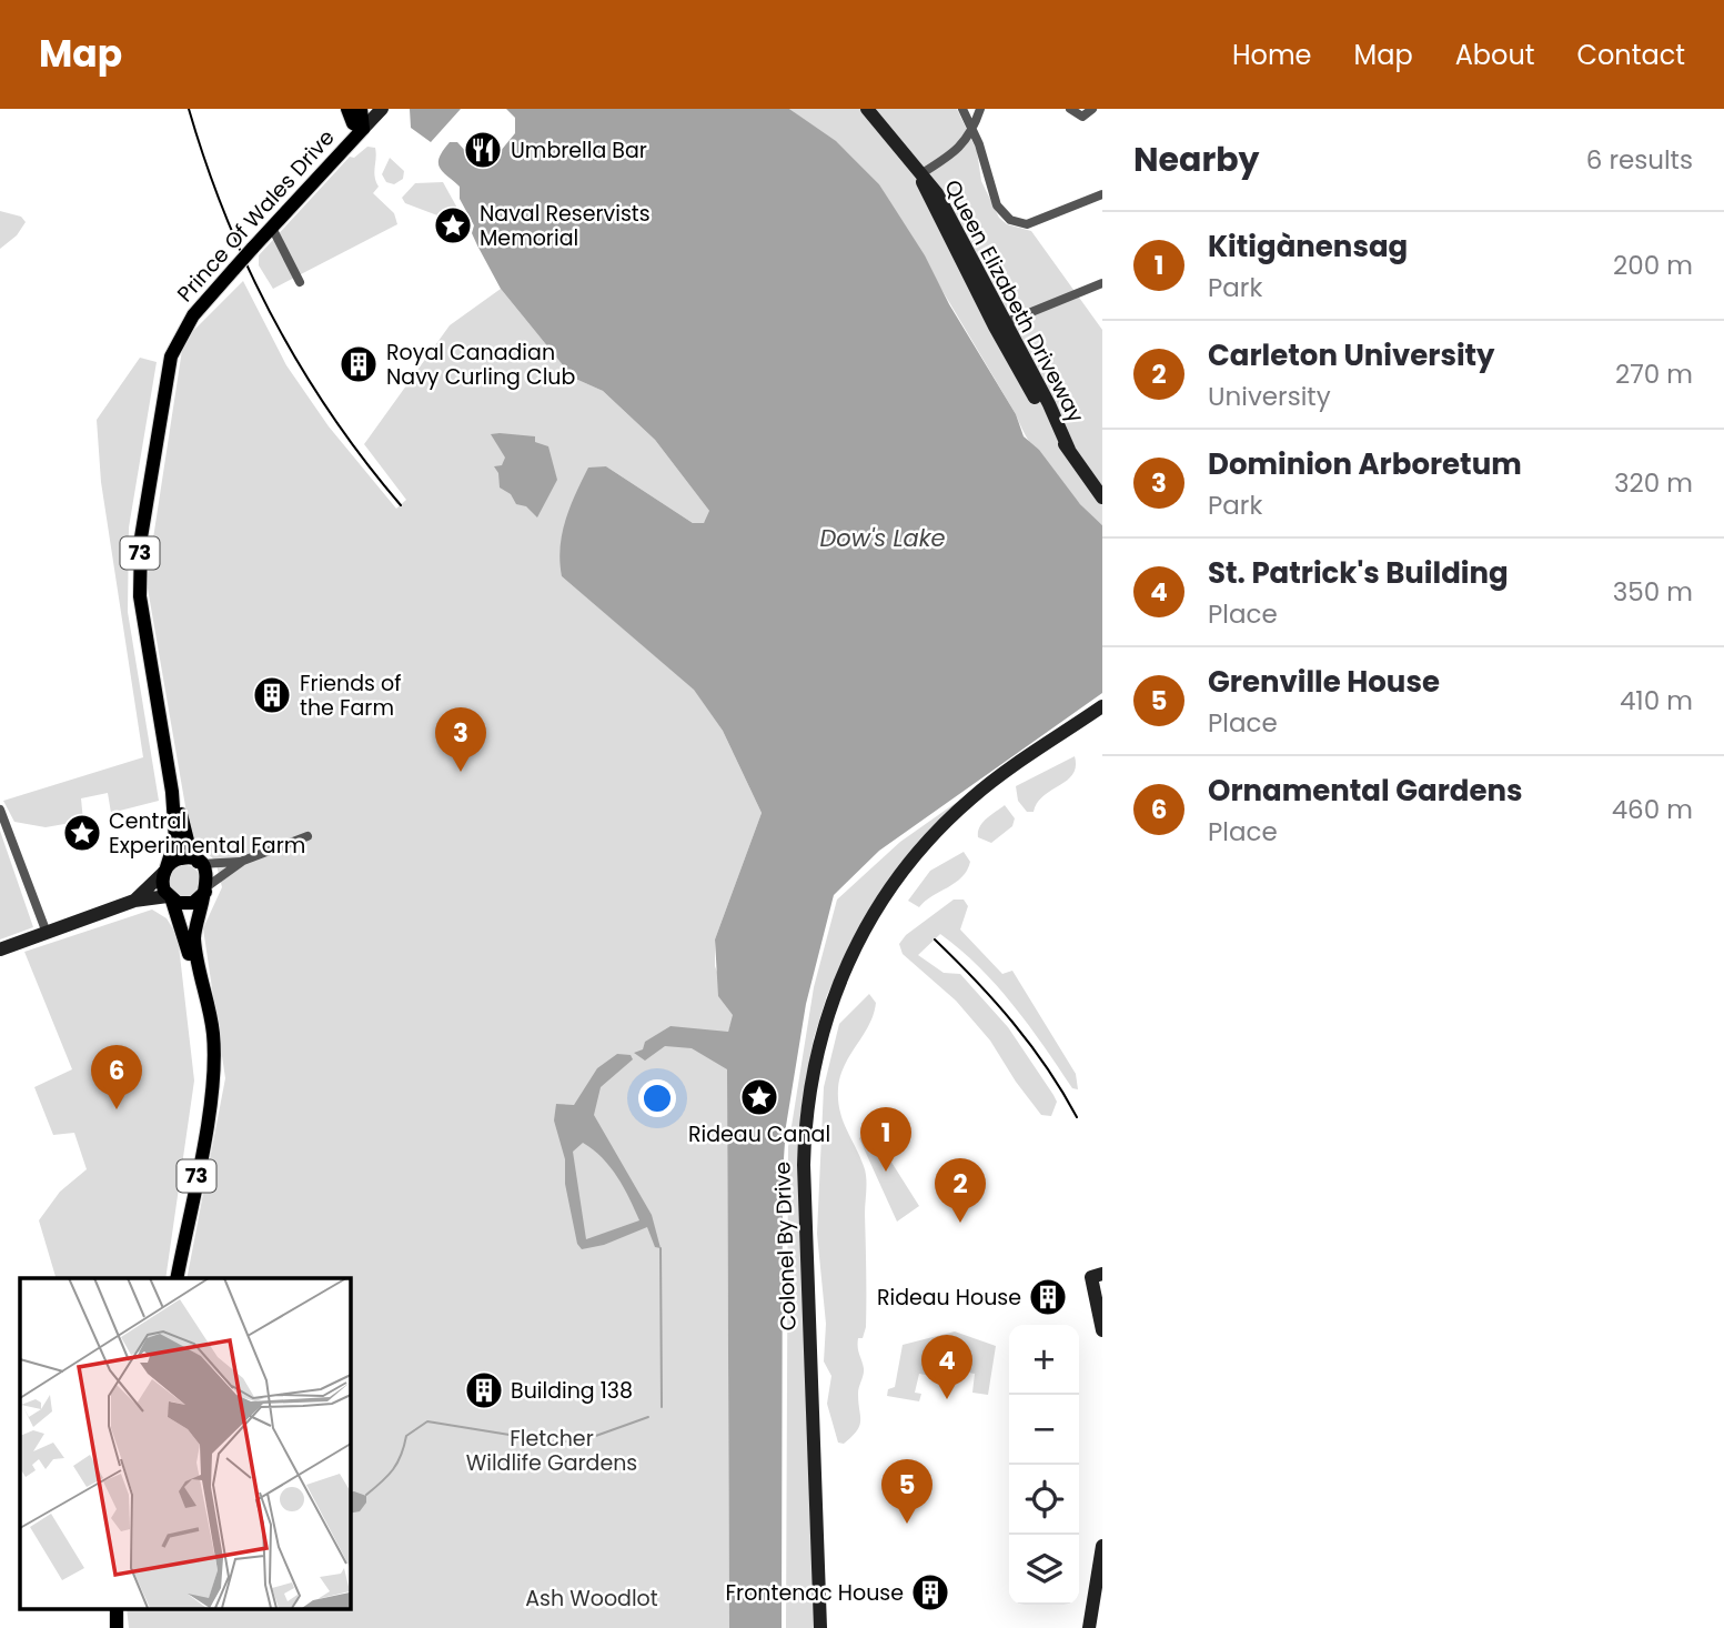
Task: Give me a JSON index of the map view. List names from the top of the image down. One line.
{"streets":{"main road":["Prince Of Wales Drive","Queen Elizabeth Driveway","73","Colonel By Drive"]},"crossings":[["Prince Of Wales Drive","73"]],"water":["Dow's Lake"],"parks":["Fletcher Wildlife Gardens","Ash Woodlot"],"places":{"restaurant":["Umbrella Bar"],"place":["Naval Reservists Memorial","Central Experimental Farm","Rideau Canal"],"building":["Royal Canadian Navy Curling Club","Friends of the Farm","Rideau House","Building 138","Frontenac House"]},"page":{"header":"Map","nav":["Home","Map","About","Contact"],"heading":["Nearby","6 results"],"list":[{"mark":"1","name":"Kitigànensag","note":"Park","value":"200 m"},{"mark":"2","name":"Carleton University","note":"University","value":"270 m"},{"mark":"3","name":"Dominion Arboretum","note":"Park","value":"320 m"},{"mark":"4","name":"St. Patrick's Building","note":"Place","value":"350 m"},{"mark":"5","name":"Grenville House","note":"Place","value":"410 m"},{"mark":"6","name":"Ornamental Gardens","note":"Place","value":"460 m"}],"pins":["3","6","1","2","4","5"],"map_buttons":["+","−"]}}
